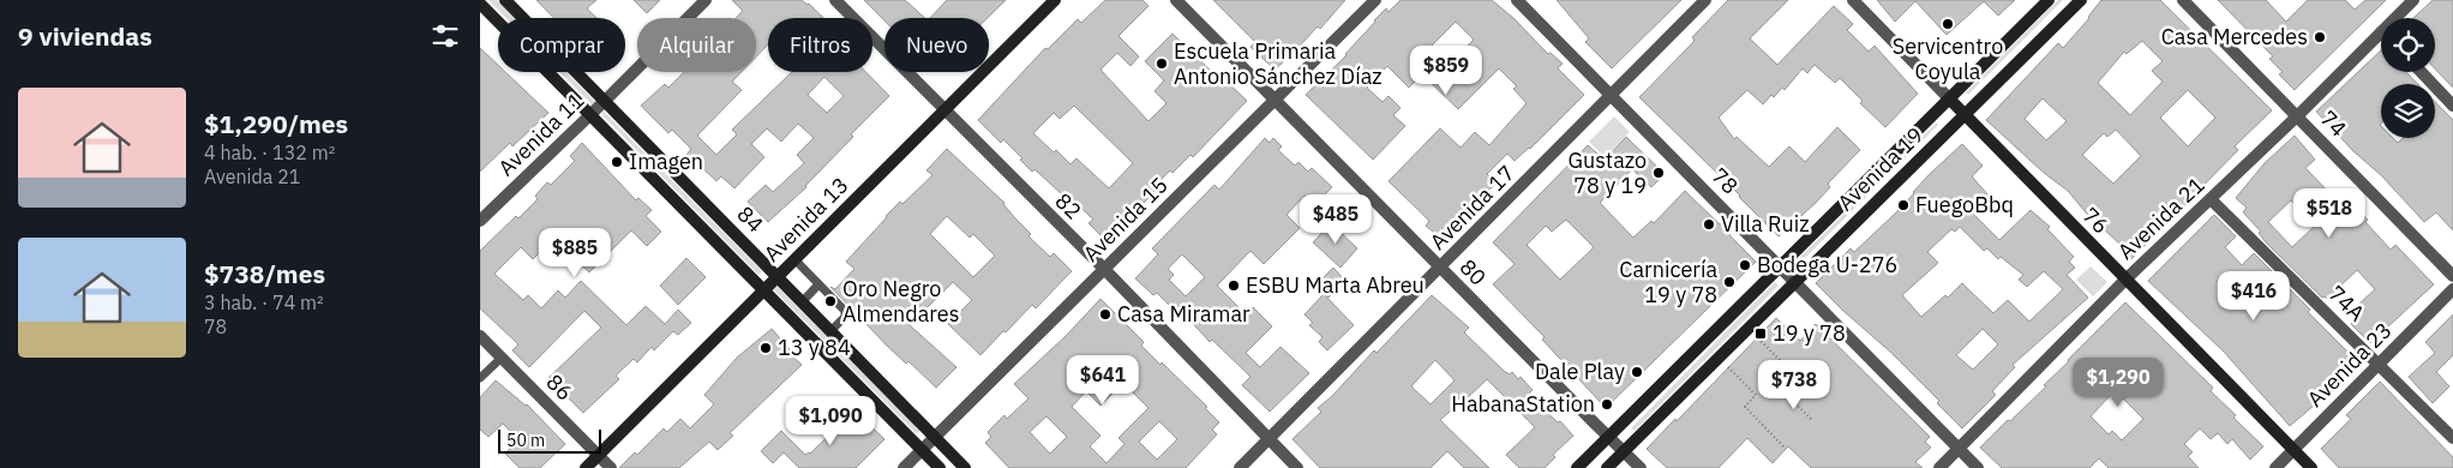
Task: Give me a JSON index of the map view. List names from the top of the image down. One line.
{"streets":{"main road":["Avenida 19","84","Avenida 13","76"],"street":["74","Avenida 11","78","82","Avenida 17","Avenida 21","Avenida 15","80","74A","Avenida 23","86"]},"crossings":[["74","Avenida 21"],["Avenida 11","84"],["Avenida 19","78"],["Avenida 19","76"],["Avenida 19","80"],["78","Avenida 17"],["78","Avenida 21"],["82","Avenida 17"],["82","Avenida 13"],["82","Avenida 15"],["Avenida 17","80"],["Avenida 21","76"],["Avenida 21","74A"],["84","Avenida 13"],["84","Avenida 15"],["Avenida 13","86"],["Avenida 15","80"],["76","Avenida 23"],["74A","Avenida 23"]],"places":{"other":["Servicentro Coyula","Casa Mercedes","Escuela Primaria Antonio Sánchez Díaz","Imagen","Gustazo 78 y 19","FuegoBbq","Villa Ruiz","Bodega U-276","Carnicería 19 y 78","ESBU Marta Abreu","Oro Negro Almendares","Casa Miramar","13 y 84","Dale Play","HabanaStation"],"transit":["19 y 78"]},"scale_bar":"50 m","page":{"heading":"9 viviendas","chip":["Comprar","Alquilar","Filtros","Nuevo"],"price":["$859","$518","$485","$885","$416","$641","$1,290","$738","$1,090"],"list":[{"name":"$1,290/mes","note":"4 hab. · 132 m² · Avenida 21"},{"name":"$738/mes","note":"3 hab. · 74 m² · 78"}],"scale":"50 m"}}
